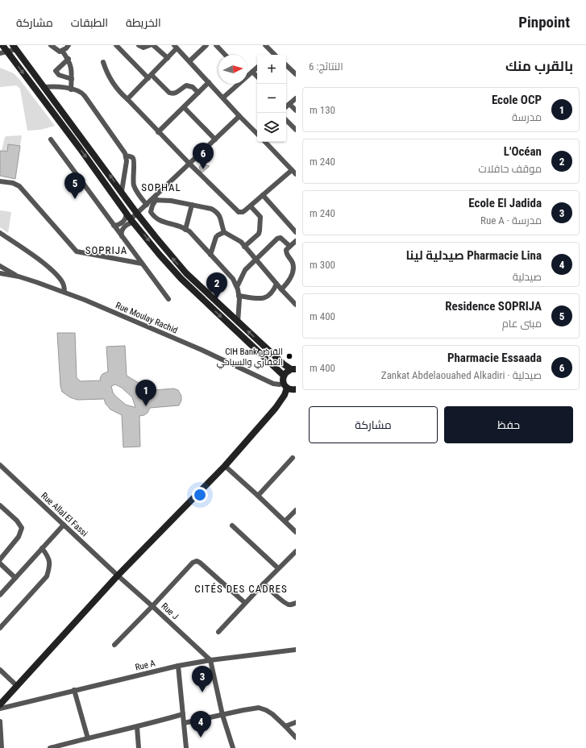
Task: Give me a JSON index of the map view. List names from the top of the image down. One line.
{"streets":{"street":["Rue Moulay Rachid","Rue Allal El Fassi","Rue J","Rue A"]},"crossings":[["Rue Allal El Fassi","Rue J"],["Rue J","Rue A"]],"districts":["SOPHAL","SOPRIJA","CITÉS DES CADRES"],"places":["CIH Bank القرض العقاري والسياحي"],"north":"right","page":{"header":"Pinpoint","nav":["الخريطة","الطبقات","مشاركة"],"heading":["بالقرب منك","النتائج: 6"],"map_buttons":["+","−"],"list":[{"mark":"1","name":"Ecole OCP","note":"مدرسة","value":"130 m"},{"mark":"2","name":"L'Océan","note":"موقف حافلات","value":"240 m"},{"mark":"3","name":"Ecole El Jadida","note":"مدرسة · Rue A","value":"240 m"},{"mark":"4","name":"Pharmacie Lina صيدلية لينا","note":"صيدلية","value":"300 m"},{"mark":"5","name":"Residence SOPRIJA","note":"مبنى عام","value":"400 m"},{"mark":"6","name":"Pharmacie Essaada","note":"صيدلية · Zankat Abdelaouahed Alkadiri","value":"400 m"}],"pins":["6","5","2","1","3","4"],"buttons":["حفظ","مشاركة"]}}
